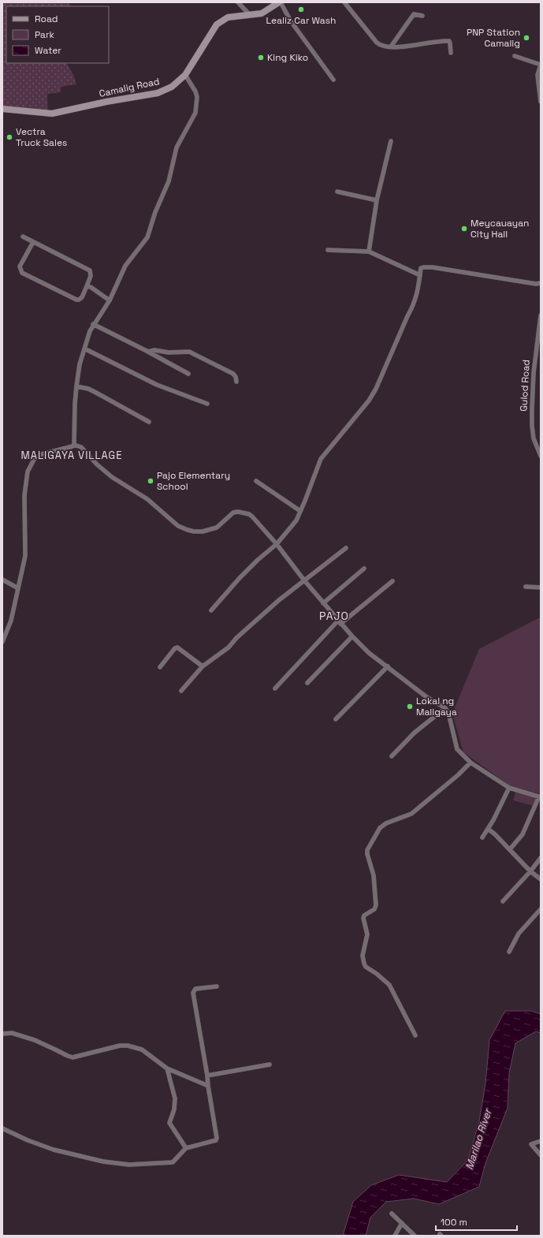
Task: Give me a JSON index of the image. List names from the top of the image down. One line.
{"streets":{"main road":["Camalig Road"],"street":["Gulod Road"]},"districts":["MALIGAYA VILLAGE","PAJO"],"water":["Marilao River"],"places":["Lealiz Car Wash","PNP Station Camalig","King Kiko","Vectra Truck Sales","Meycauayan City Hall","Pajo Elementary School","Lokal ng Maligaya"],"legend":["Road","Park","Water"],"scale_bar":"100 m"}
